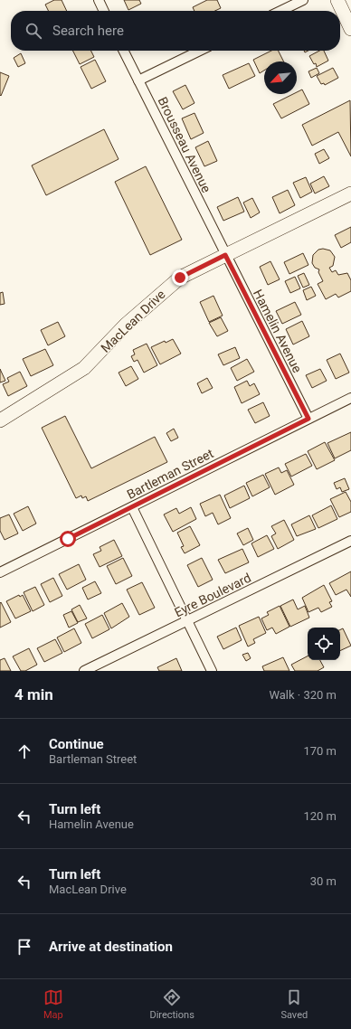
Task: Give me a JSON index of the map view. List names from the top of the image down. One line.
{"streets":{"street":["Brousseau Avenue","MacLean Drive","Hamelin Avenue","Bartleman Street","Eyre Boulevard"]},"crossings":[["Brousseau Avenue","MacLean Drive"],["Brousseau Avenue","Hamelin Avenue"],["MacLean Drive","Hamelin Avenue"],["Hamelin Avenue","Bartleman Street"]],"north":"bottom left","page":{"search":"Search here","heading":["4 min","Walk · 320 m"],"list":[["Continue","Bartleman Street","170 m"],["Turn left","Hamelin Avenue","120 m"],["Turn left","MacLean Drive","30 m"],"Arrive at destination"],"nav":["Map","Directions","Saved"]}}
